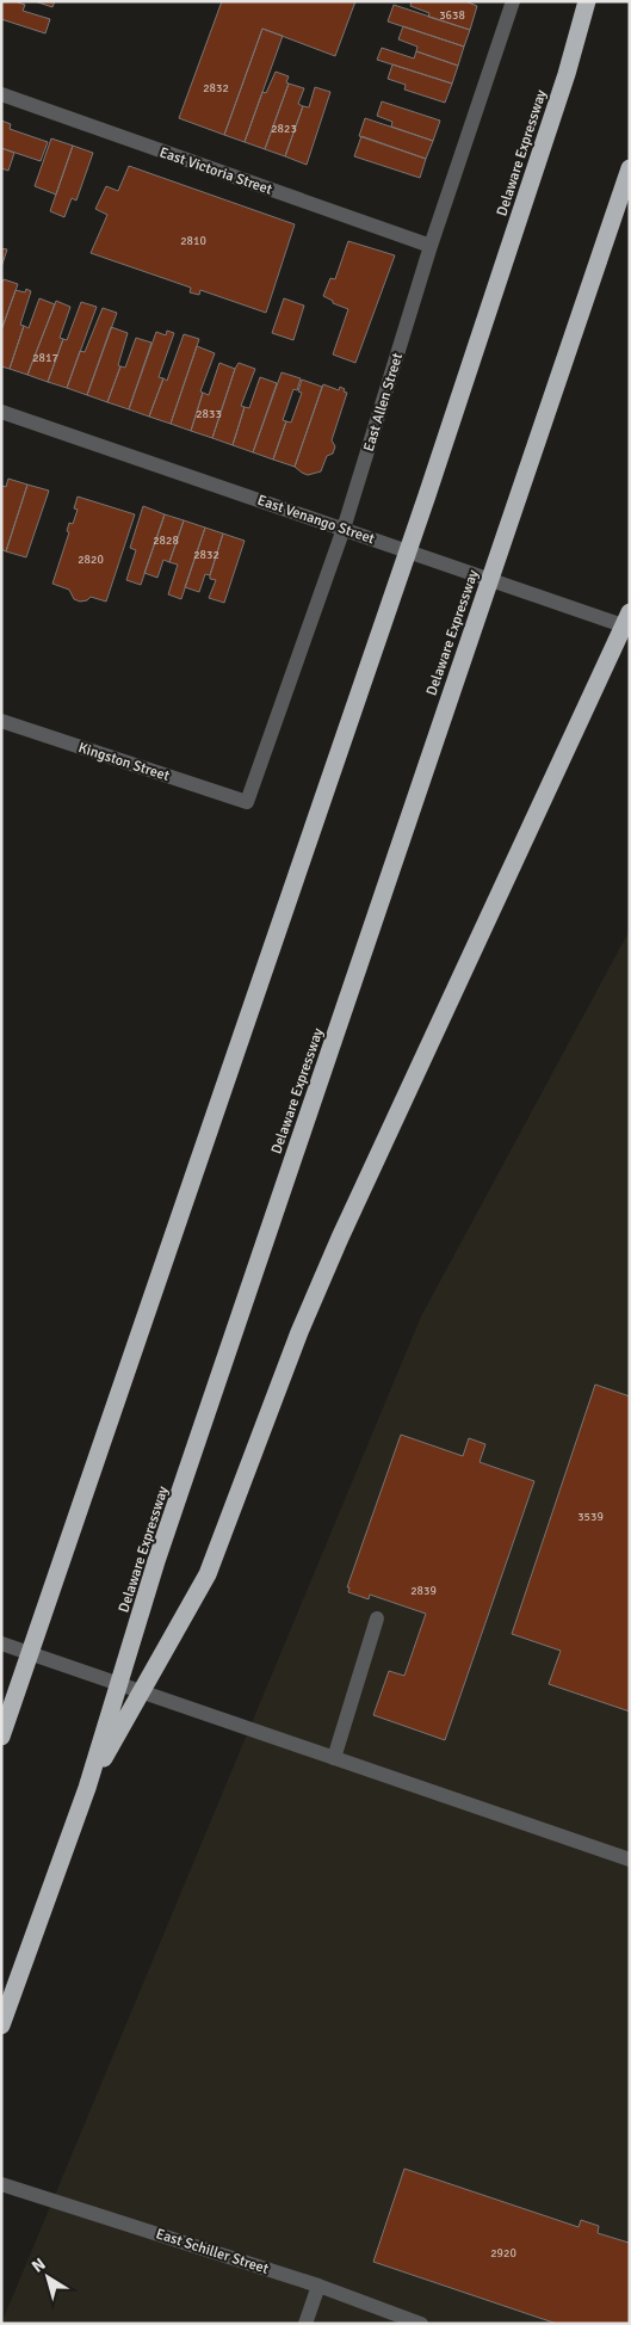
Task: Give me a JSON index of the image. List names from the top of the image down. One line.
{"streets":{"highway":["Delaware Expressway"],"street":["East Victoria Street","East Allen Street","East Venango Street","Kingston Street","East Schiller Street"]},"crossings":[["East Victoria Street","East Allen Street"],["East Allen Street","East Venango Street"],["East Allen Street","Kingston Street"]],"house_numbers":["3638","2832","2823","2810","2817","2833","2828","2832","2820","3539","2839","2920"],"north":"top left"}
